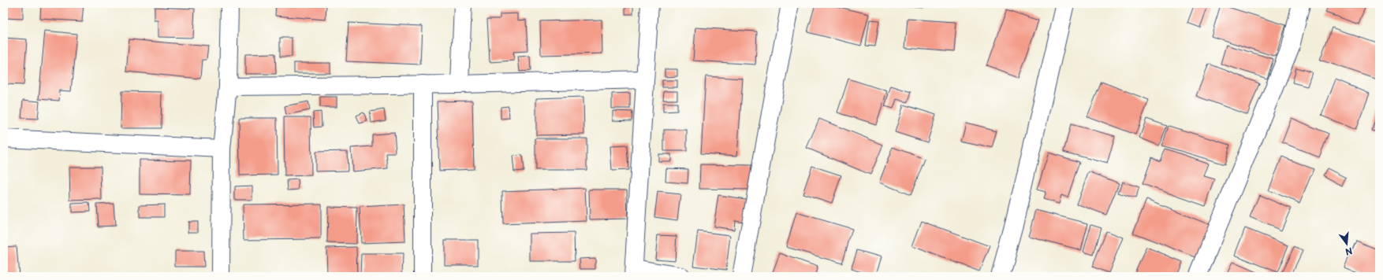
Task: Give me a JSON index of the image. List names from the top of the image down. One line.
{"north":"bottom"}
